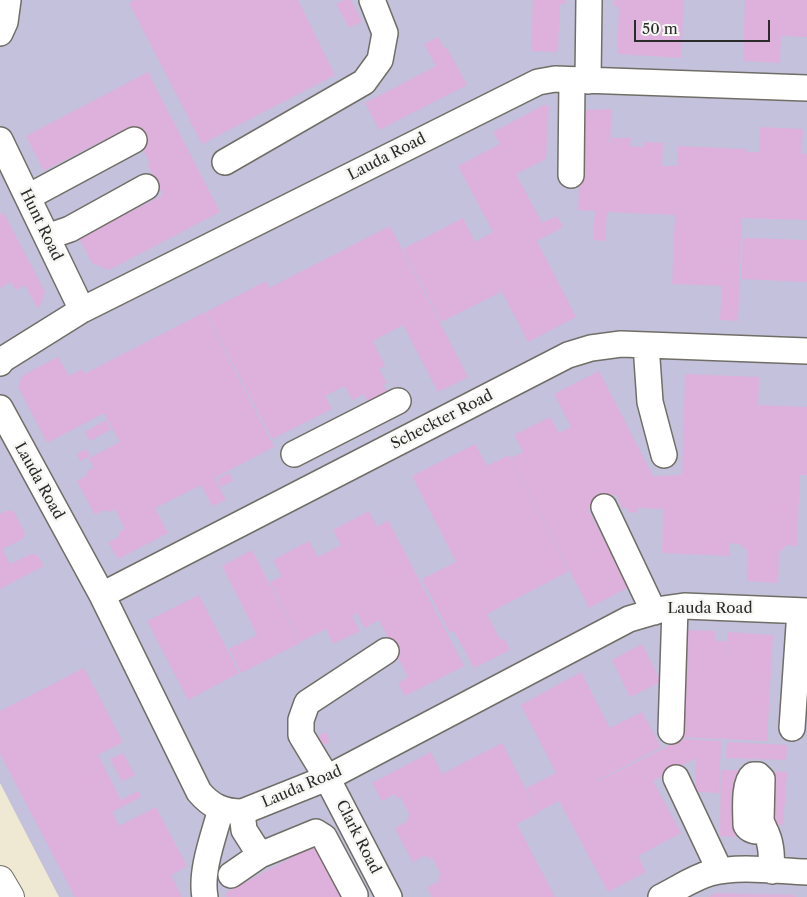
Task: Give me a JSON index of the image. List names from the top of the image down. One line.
{"streets":{"street":["Lauda Road","Hunt Road","Scheckter Road","Clark Road"]},"crossings":[["Lauda Road","Hunt Road"],["Lauda Road","Scheckter Road"],["Lauda Road","Clark Road"]],"scale_bar":"50 m"}
